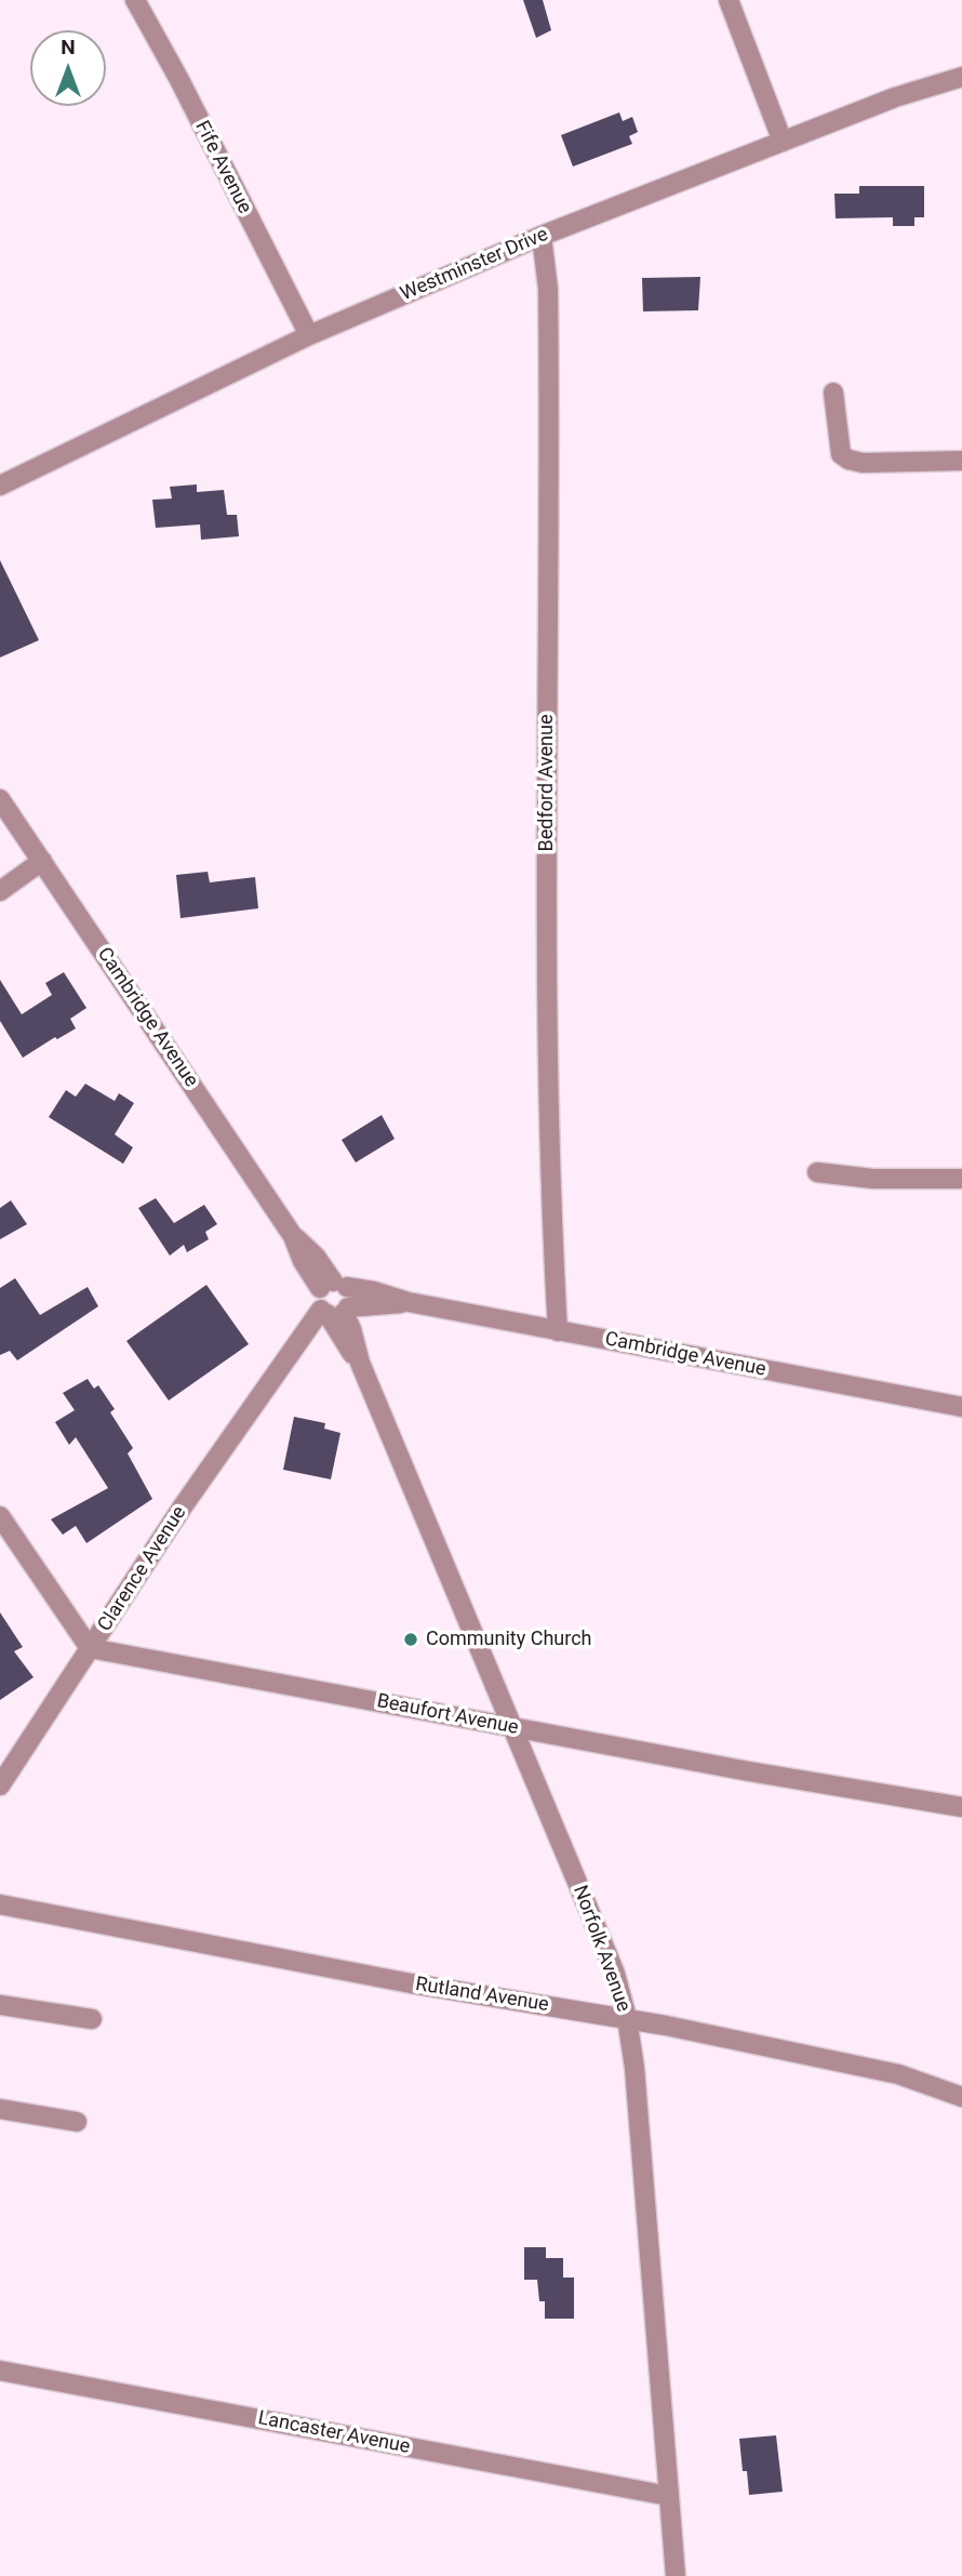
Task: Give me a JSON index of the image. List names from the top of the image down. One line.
{"streets":{"street":["Fife Avenue","Westminster Drive","Bedford Avenue","Cambridge Avenue","Clarence Avenue","Beaufort Avenue","Norfolk Avenue","Rutland Avenue","Lancaster Avenue"]},"crossings":[["Fife Avenue","Westminster Drive"],["Westminster Drive","Bedford Avenue"],["Bedford Avenue","Cambridge Avenue"],["Cambridge Avenue","Clarence Avenue"],["Cambridge Avenue","Norfolk Avenue"],["Clarence Avenue","Beaufort Avenue"],["Clarence Avenue","Norfolk Avenue"],["Beaufort Avenue","Norfolk Avenue"],["Norfolk Avenue","Rutland Avenue"],["Norfolk Avenue","Lancaster Avenue"]],"places":["Community Church"],"north":"top"}
